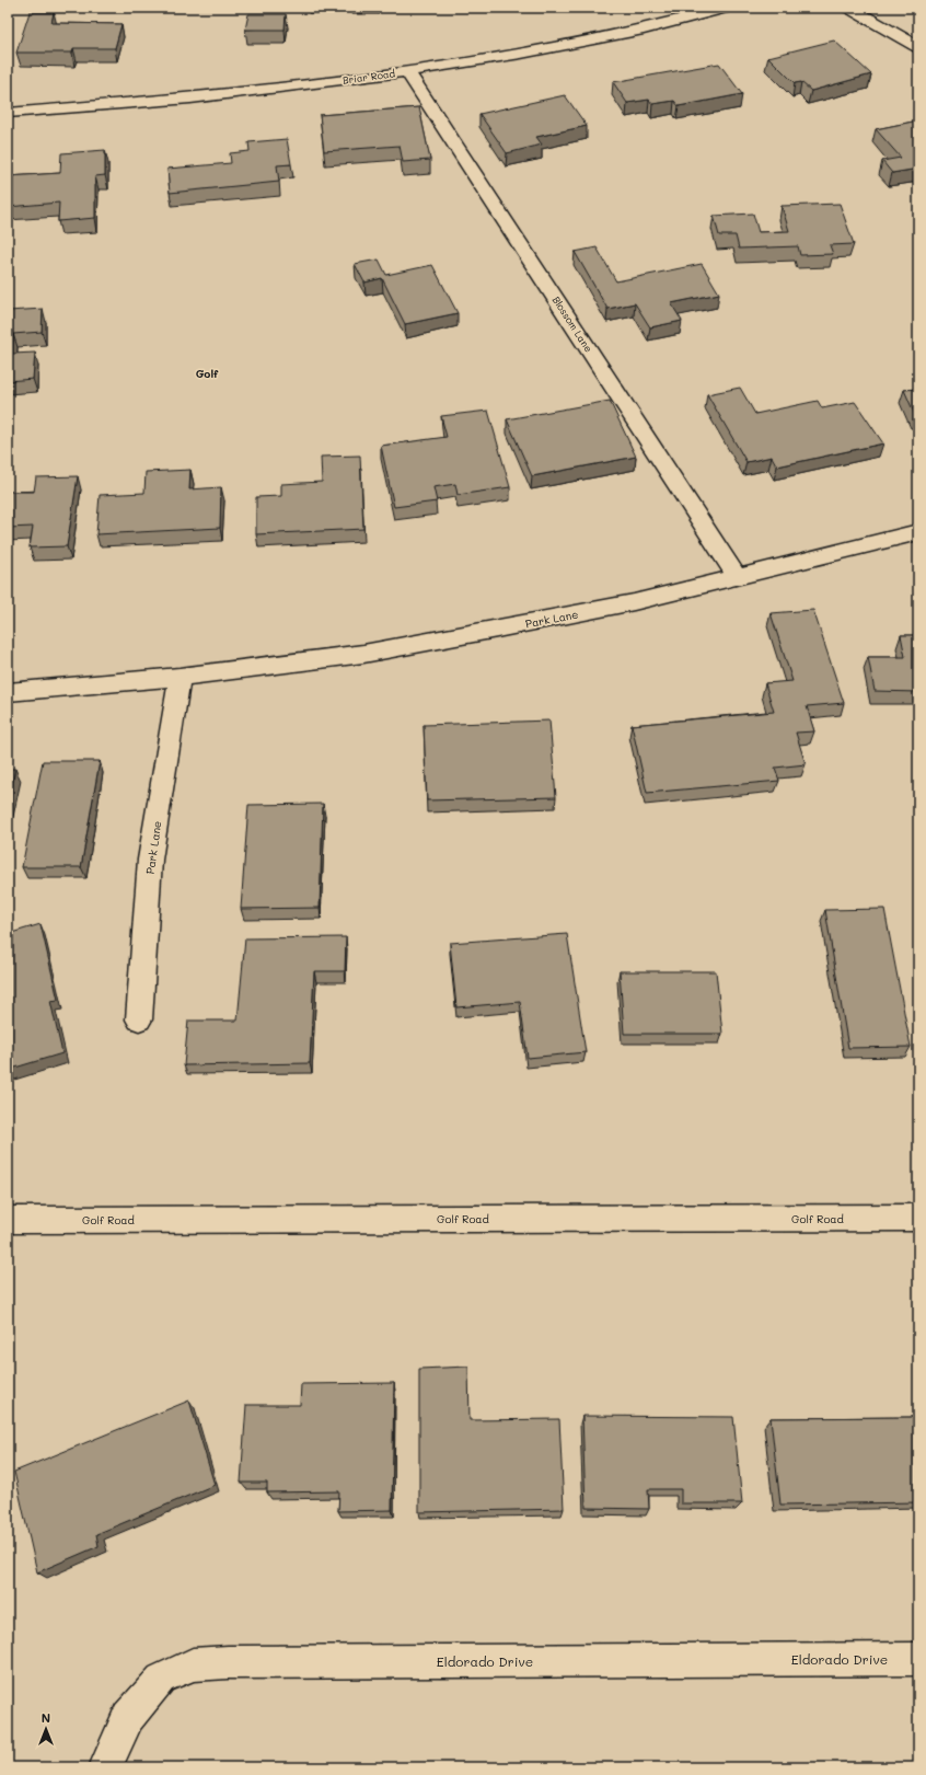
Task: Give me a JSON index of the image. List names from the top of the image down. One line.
{"streets":{"street":["Briar Road","Blossom Lane","Park Lane","Golf Road","Eldorado Drive"]},"crossings":[["Briar Road","Blossom Lane"],["Blossom Lane","Park Lane"]],"districts":["Golf"],"north":"top"}
